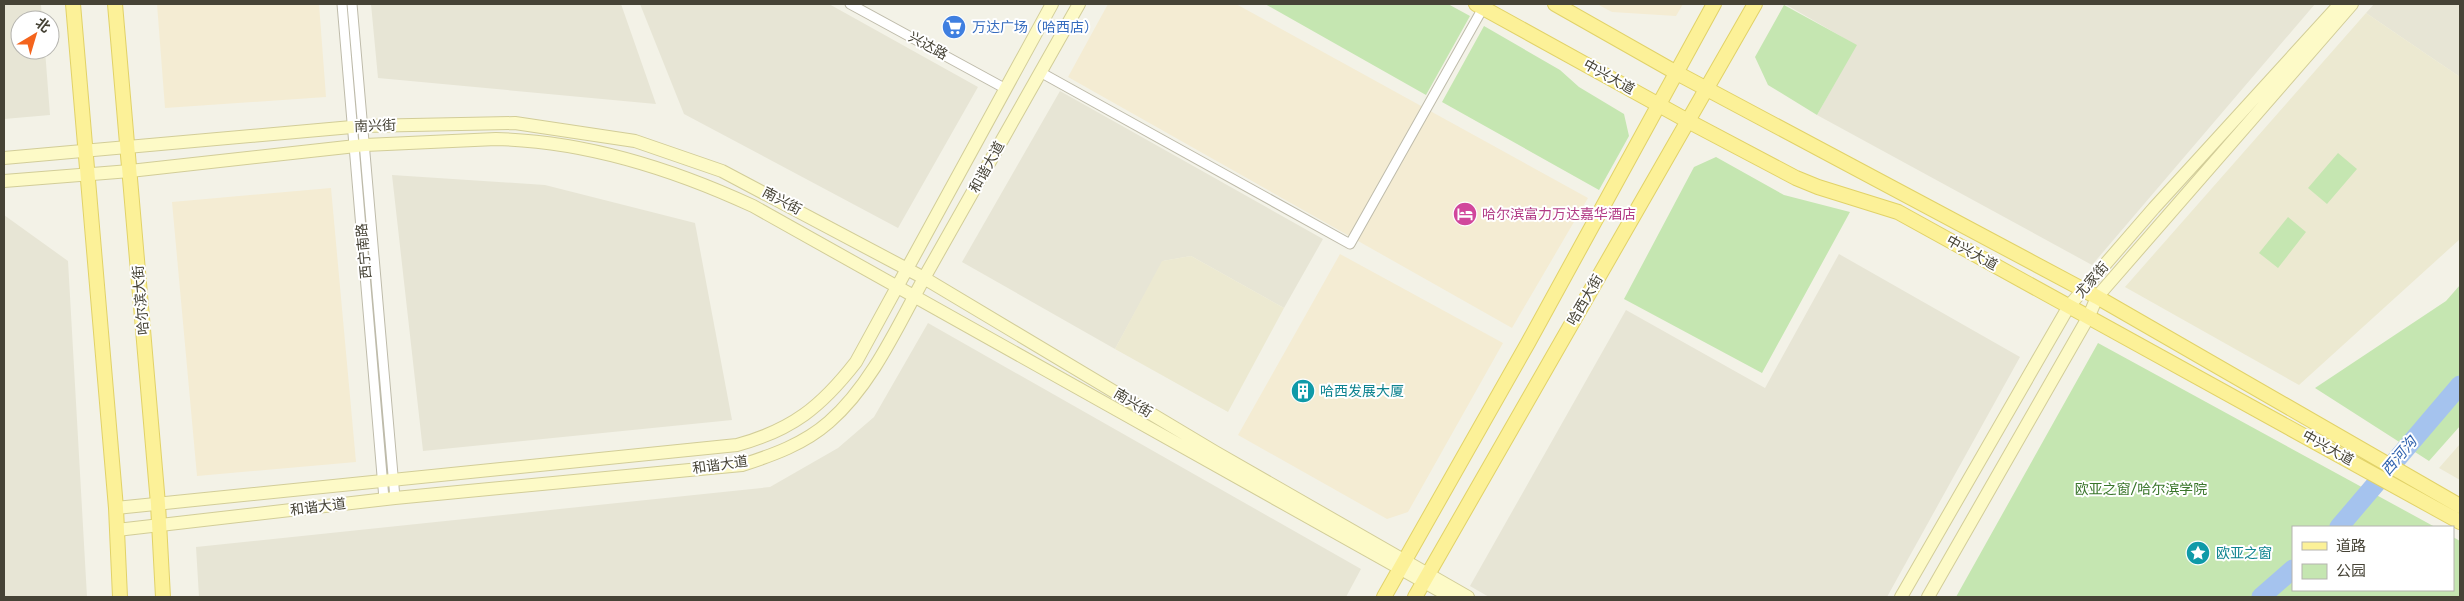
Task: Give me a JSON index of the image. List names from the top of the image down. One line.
{"streets":{"main road":["中兴大道","南兴街","和谐大道","尤家街","哈尔滨大街","哈西大街"],"street":["兴达路","西宁南路"]},"crossings":[["兴达路","和谐大道"],["中兴大道","尤家街"],["中兴大道","哈西大街"],["南兴街","和谐大道"],["南兴街","西宁南路"],["南兴街","哈尔滨大街"],["南兴街","哈西大街"],["和谐大道","西宁南路"],["和谐大道","哈尔滨大街"]],"water":["西河沟"],"parks":["欧亚之窗/哈尔滨学院"],"places":{"supermarket":["万达广场（哈西店）"],"hotel":["哈尔滨富力万达嘉华酒店"],"building":["哈西发展大厦"],"place":["欧亚之窗"]},"legend":["道路","公园"],"north":"top right"}
